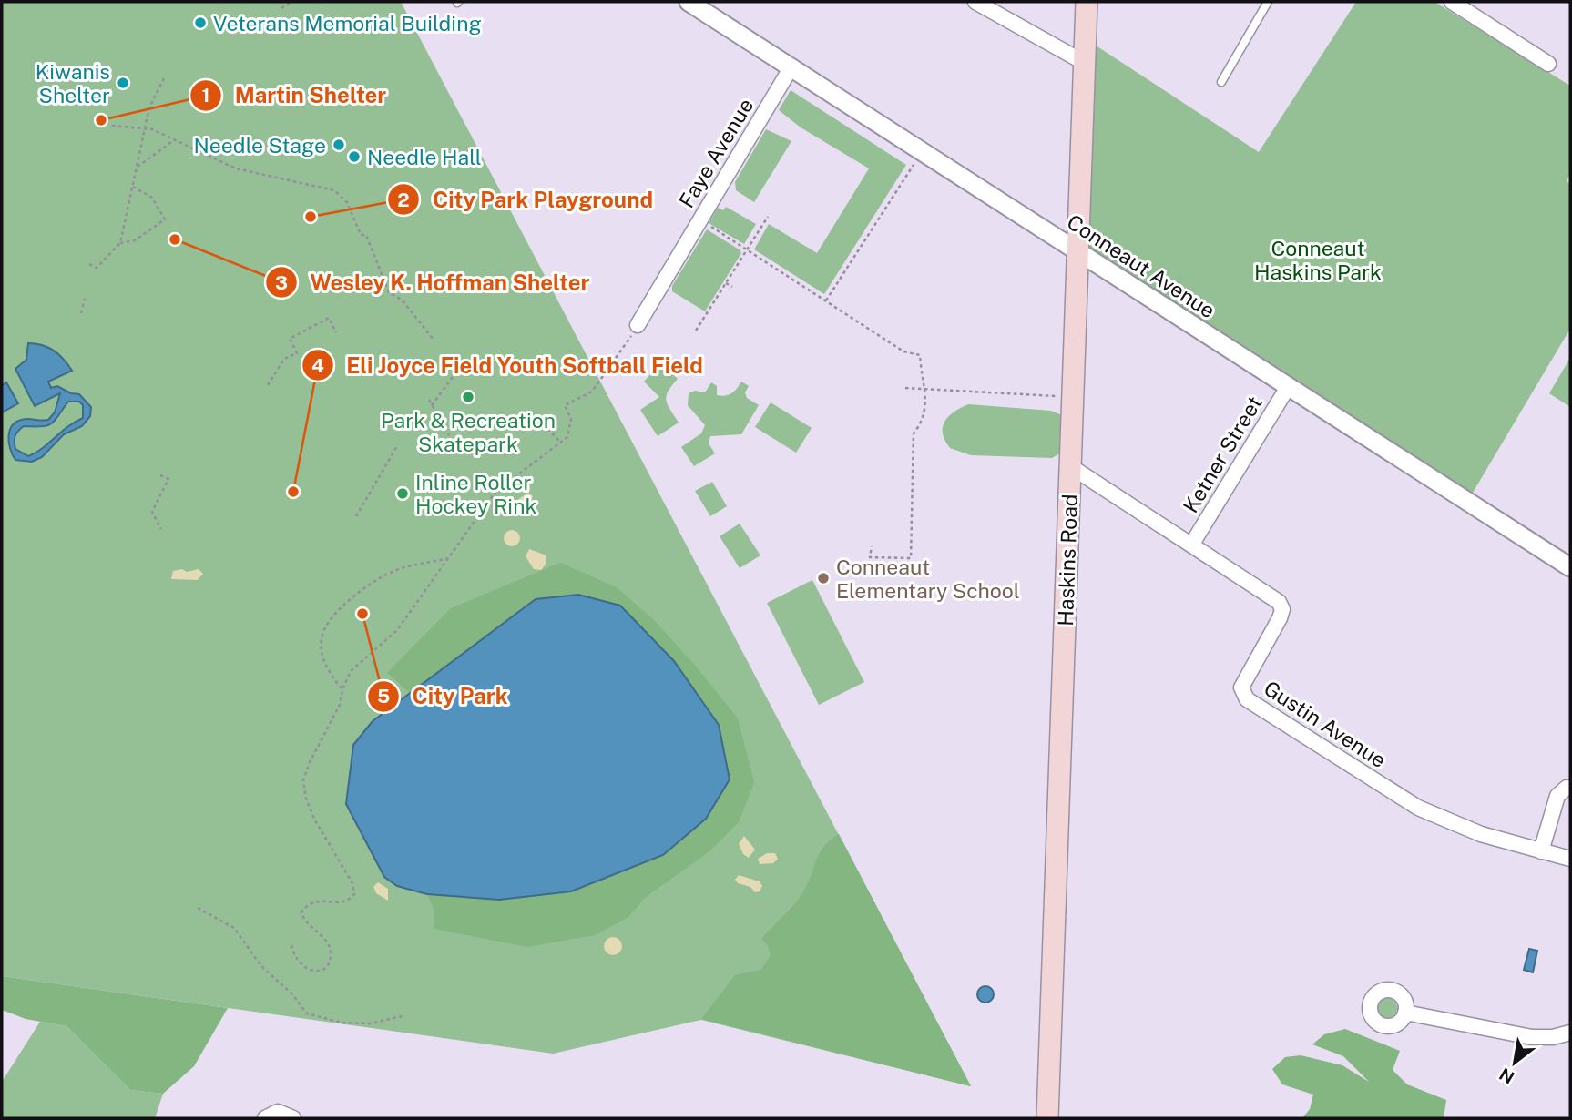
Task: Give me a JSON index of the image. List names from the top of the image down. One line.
{"streets":{"main road":["Haskins Road"],"street":["Faye Avenue","Conneaut Avenue","Ketner Street","Gustin Avenue"]},"crossings":[["Faye Avenue","Conneaut Avenue"],["Conneaut Avenue","Ketner Street"],["Conneaut Avenue","Haskins Road"],["Ketner Street","Gustin Avenue"],["Haskins Road","Gustin Avenue"]],"parks":["Conneaut Haskins Park"],"places":["Veterans Memorial Building","Kiwanis Shelter","Martin Shelter","Needle Stage","Needle Hall","City Park Playground","Wesley K. Hoffman Shelter","Park & Recreation Skatepark","Eli Joyce Field Youth Softball Field","Inline Roller Hockey Rink","Conneaut Elementary School","City Park"],"north":"bottom left"}
